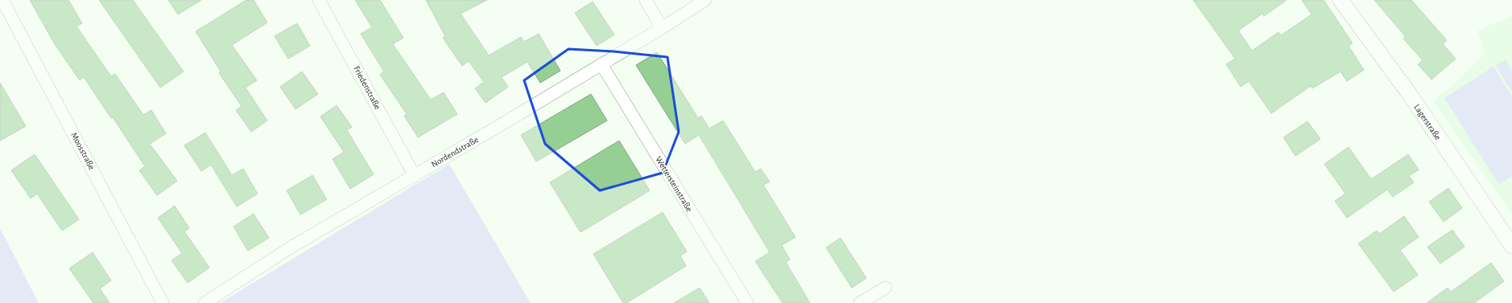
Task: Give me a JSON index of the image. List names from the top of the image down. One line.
{"streets":{"street":["Friedenstraße","Lagerstraße","Moosstraße","Nordendstraße","Wettersteinstraße"]},"crossings":[["Friedenstraße","Nordendstraße"],["Nordendstraße","Wettersteinstraße"]]}
